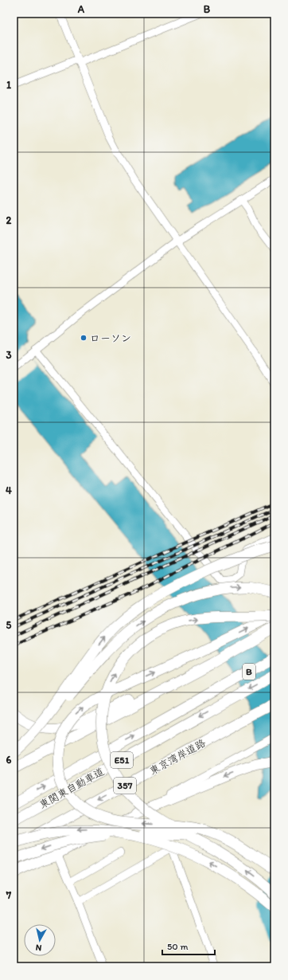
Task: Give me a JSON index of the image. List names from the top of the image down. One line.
{"streets":{"highway":["B","東京湾岸道路","E51","357","東関東自動車道"]},"crossings":[["B","東関東自動車道"]],"places":["ローソン"],"scale_bar":"50 m","north":"bottom","grid":{"columns":["A","B"],"rows":["1","2","3","4","5","6","7"]}}
